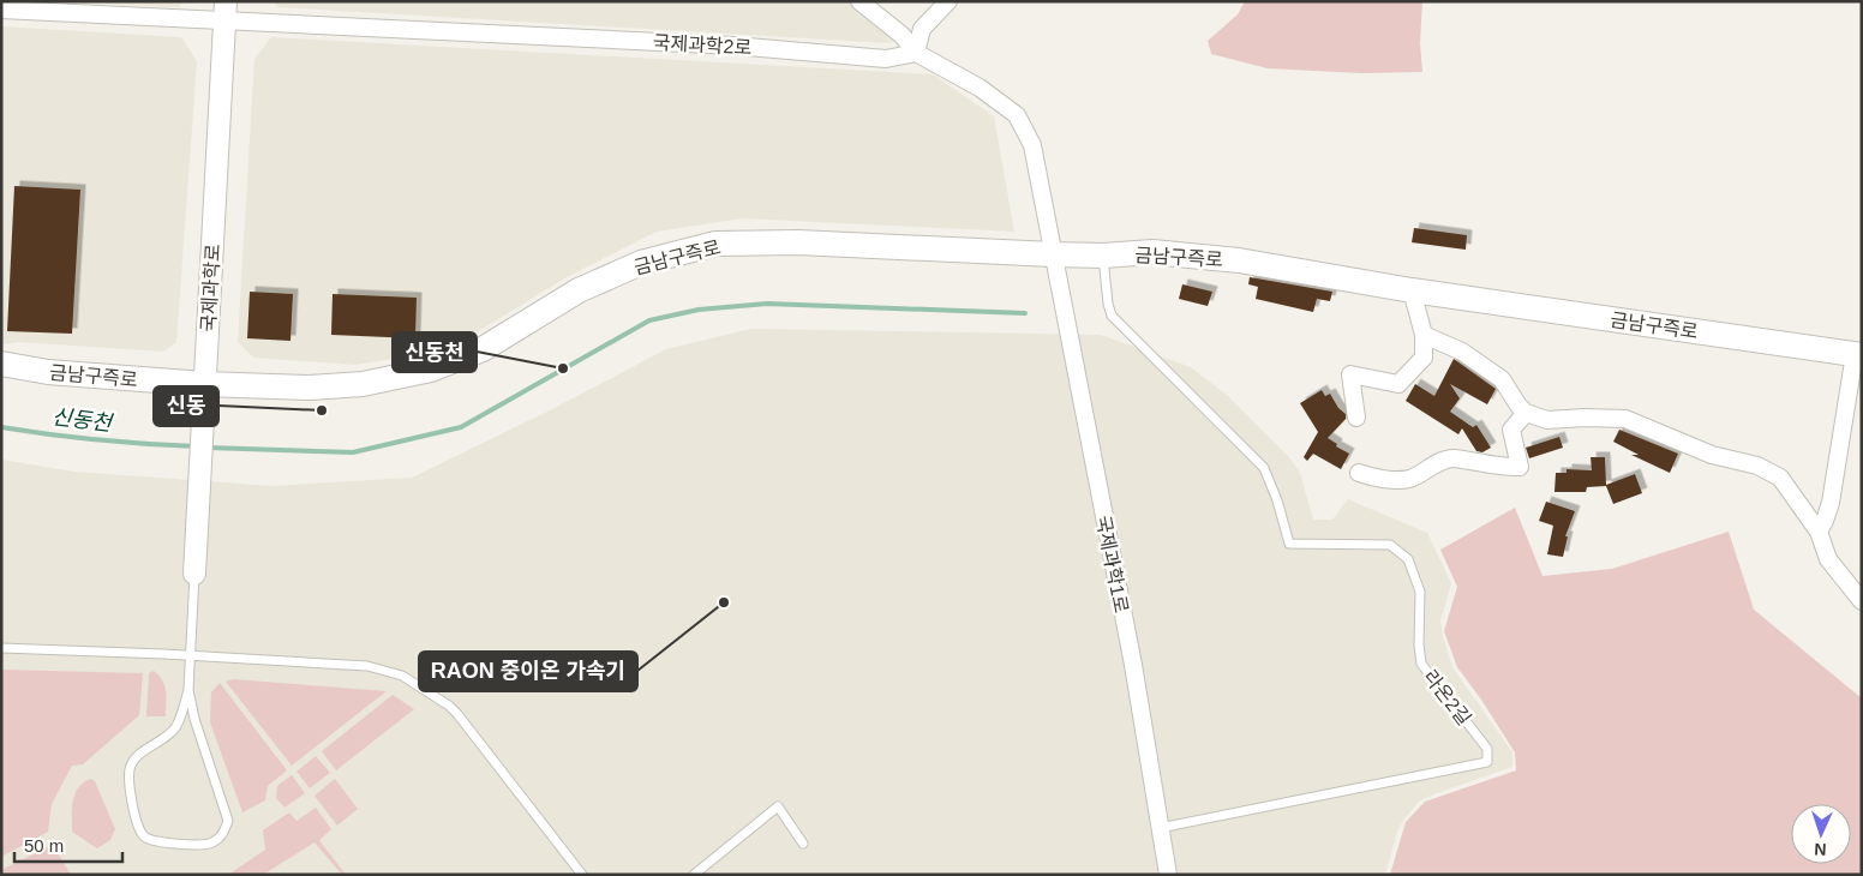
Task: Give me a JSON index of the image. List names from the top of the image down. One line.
{"streets":{"main road":["금남구즉로"],"street":["국제과학2로","국제과학로","국제과학1로"],"lane":["라온2길"]},"crossings":[["국제과학2로","국제과학로"],["금남구즉로","국제과학로"],["금남구즉로","국제과학1로"],["금남구즉로","라온2길"],["국제과학1로","라온2길"]],"water":["신동천"],"places":["신동천","신동","RAON 중이온 가속기"],"scale_bar":"50 m","north":"bottom"}
